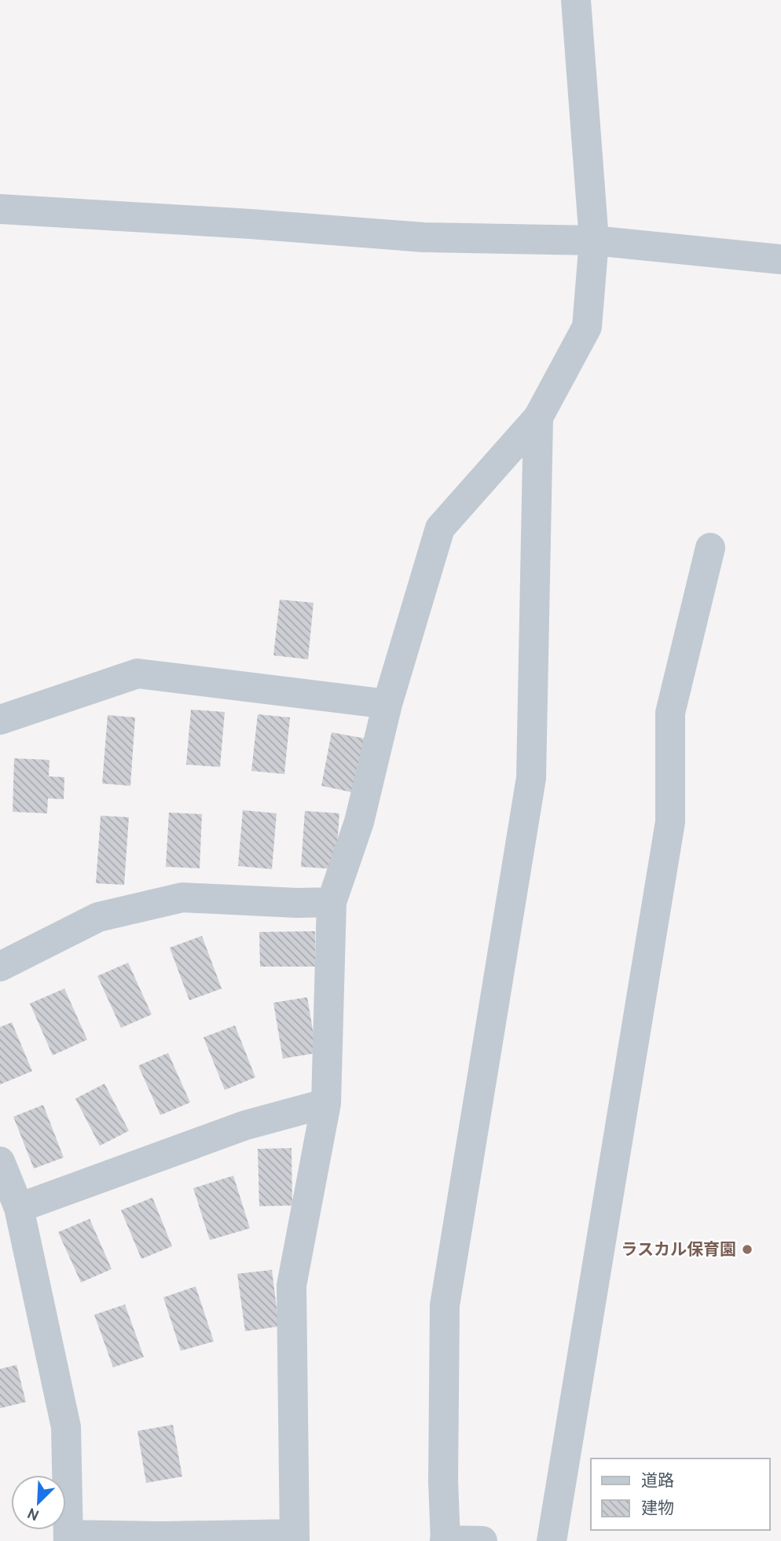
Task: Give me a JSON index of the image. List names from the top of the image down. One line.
{"places":["ラスカル保育園"],"legend":["道路","建物"],"north":"bottom left"}
